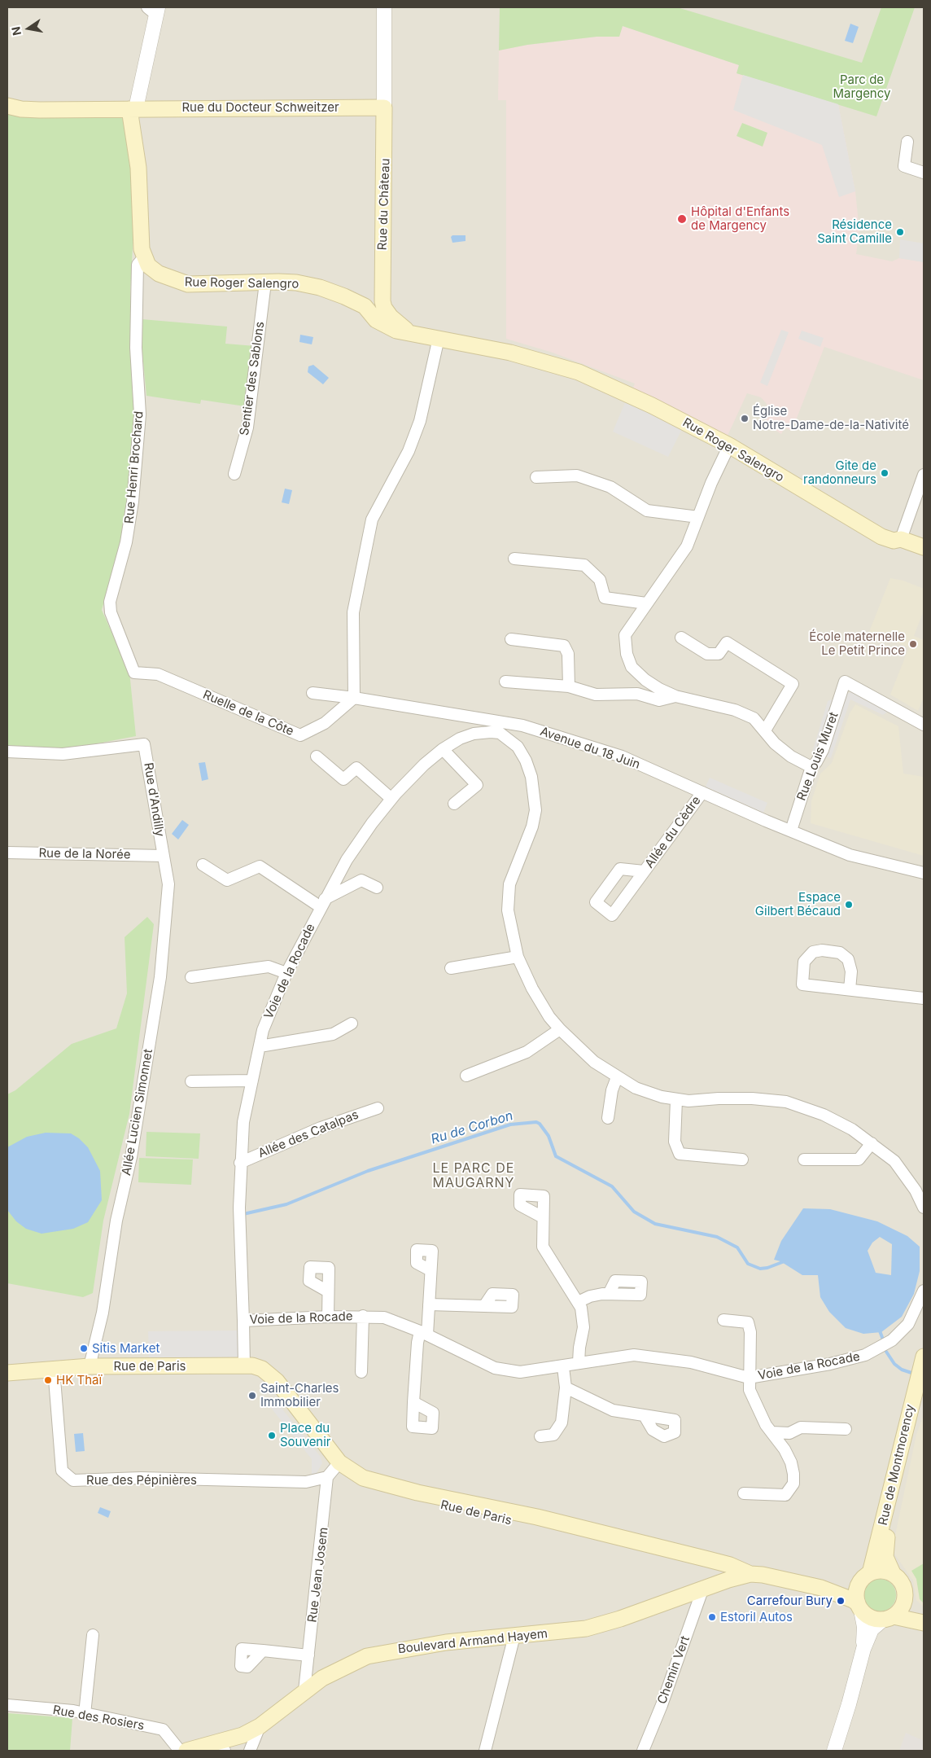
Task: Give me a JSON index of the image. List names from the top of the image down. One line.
{"streets":{"main road":["Rue du Docteur Schweitzer","Rue du Château","Rue Roger Salengro","Rue de Paris","Rue de Montmorency","Boulevard Armand Hayem"],"street":["Sentier des Sablons","Rue Henri Brochard","Ruelle de la Côte","Avenue du 18 Juin","Rue Louis Muret","Rue d'Andilly","Allée du Cèdre","Rue de la Norée","Voie de la Rocade","Allée Lucien Simonnet","Allée des Catalpas","Rue des Pépinières","Rue Jean Josem","Chemin Vert","Rue des Rosiers"]},"crossings":[["Rue du Docteur Schweitzer","Rue du Château"],["Rue du Château","Rue Roger Salengro"],["Rue Roger Salengro","Sentier des Sablons"],["Rue Roger Salengro","Rue Henri Brochard"],["Rue Henri Brochard","Ruelle de la Côte"],["Ruelle de la Côte","Avenue du 18 Juin"],["Avenue du 18 Juin","Rue Louis Muret"],["Avenue du 18 Juin","Allée du Cèdre"],["Rue d'Andilly","Rue de la Norée"],["Rue d'Andilly","Allée Lucien Simonnet"],["Rue de la Norée","Allée Lucien Simonnet"],["Voie de la Rocade","Allée des Catalpas"],["Allée Lucien Simonnet","Rue de Paris"],["Rue de Paris","Rue de Montmorency"],["Rue de Paris","Rue des Pépinières"],["Rue de Paris","Rue Jean Josem"],["Rue de Paris","Boulevard Armand Hayem"],["Rue des Pépinières","Rue Jean Josem"],["Rue Jean Josem","Boulevard Armand Hayem"],["Boulevard Armand Hayem","Chemin Vert"]],"districts":["LE PARC DE MAUGARNY"],"water":["Ru de Corbon"],"parks":["Parc de Margency"],"places":["Hôpital d'Enfants de Margency","Résidence Saint Camille","Église Notre-Dame-de-la-Nativité","Gite de randonneurs","École maternelle Le Petit Prince","Espace Gilbert Bécaud","Sitis Market","HK Thaï","Saint-Charles Immobilier","Place du Souvenir","Carrefour Bury","Estoril Autos"],"north":"left"}
